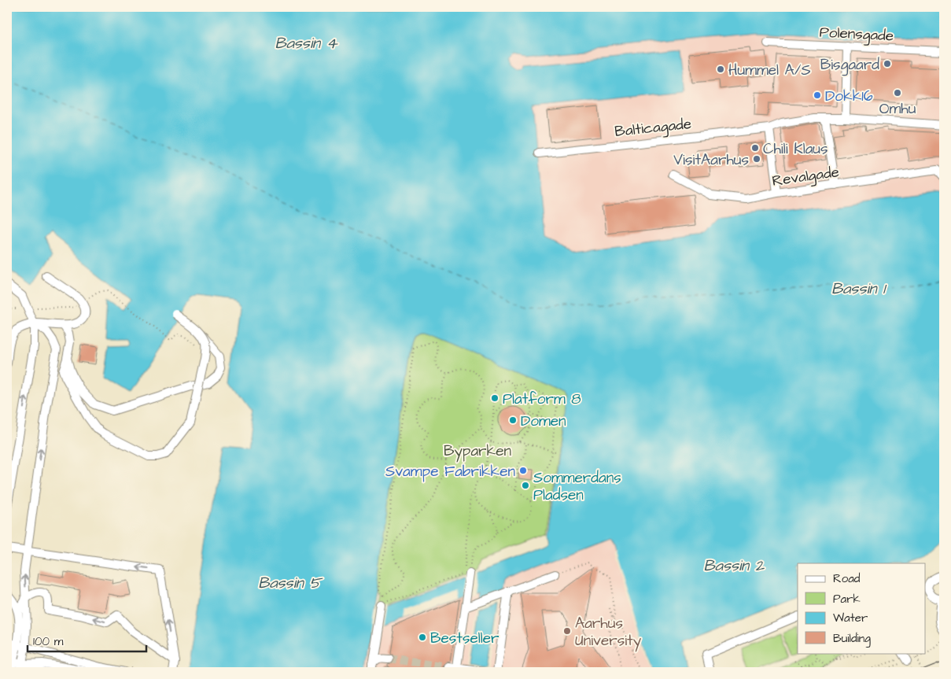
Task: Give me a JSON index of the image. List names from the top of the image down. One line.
{"streets":{"street":["Polensgade","Balticagade","Revalgade"]},"water":["Bassin 4","Bassin 1","Bassin 2","Bassin 5"],"parks":["Byparken"],"places":["Bisgaard","Hummel A/S","Omhu","Dokk16","Chili Klaus","VisitAarhus","Platform 8","Domen","Svampe Fabrikken","Sommerdans Pladsen","Aarhus University","Bestseller"],"legend":["Road","Park","Water","Building"],"scale_bar":"100 m"}
